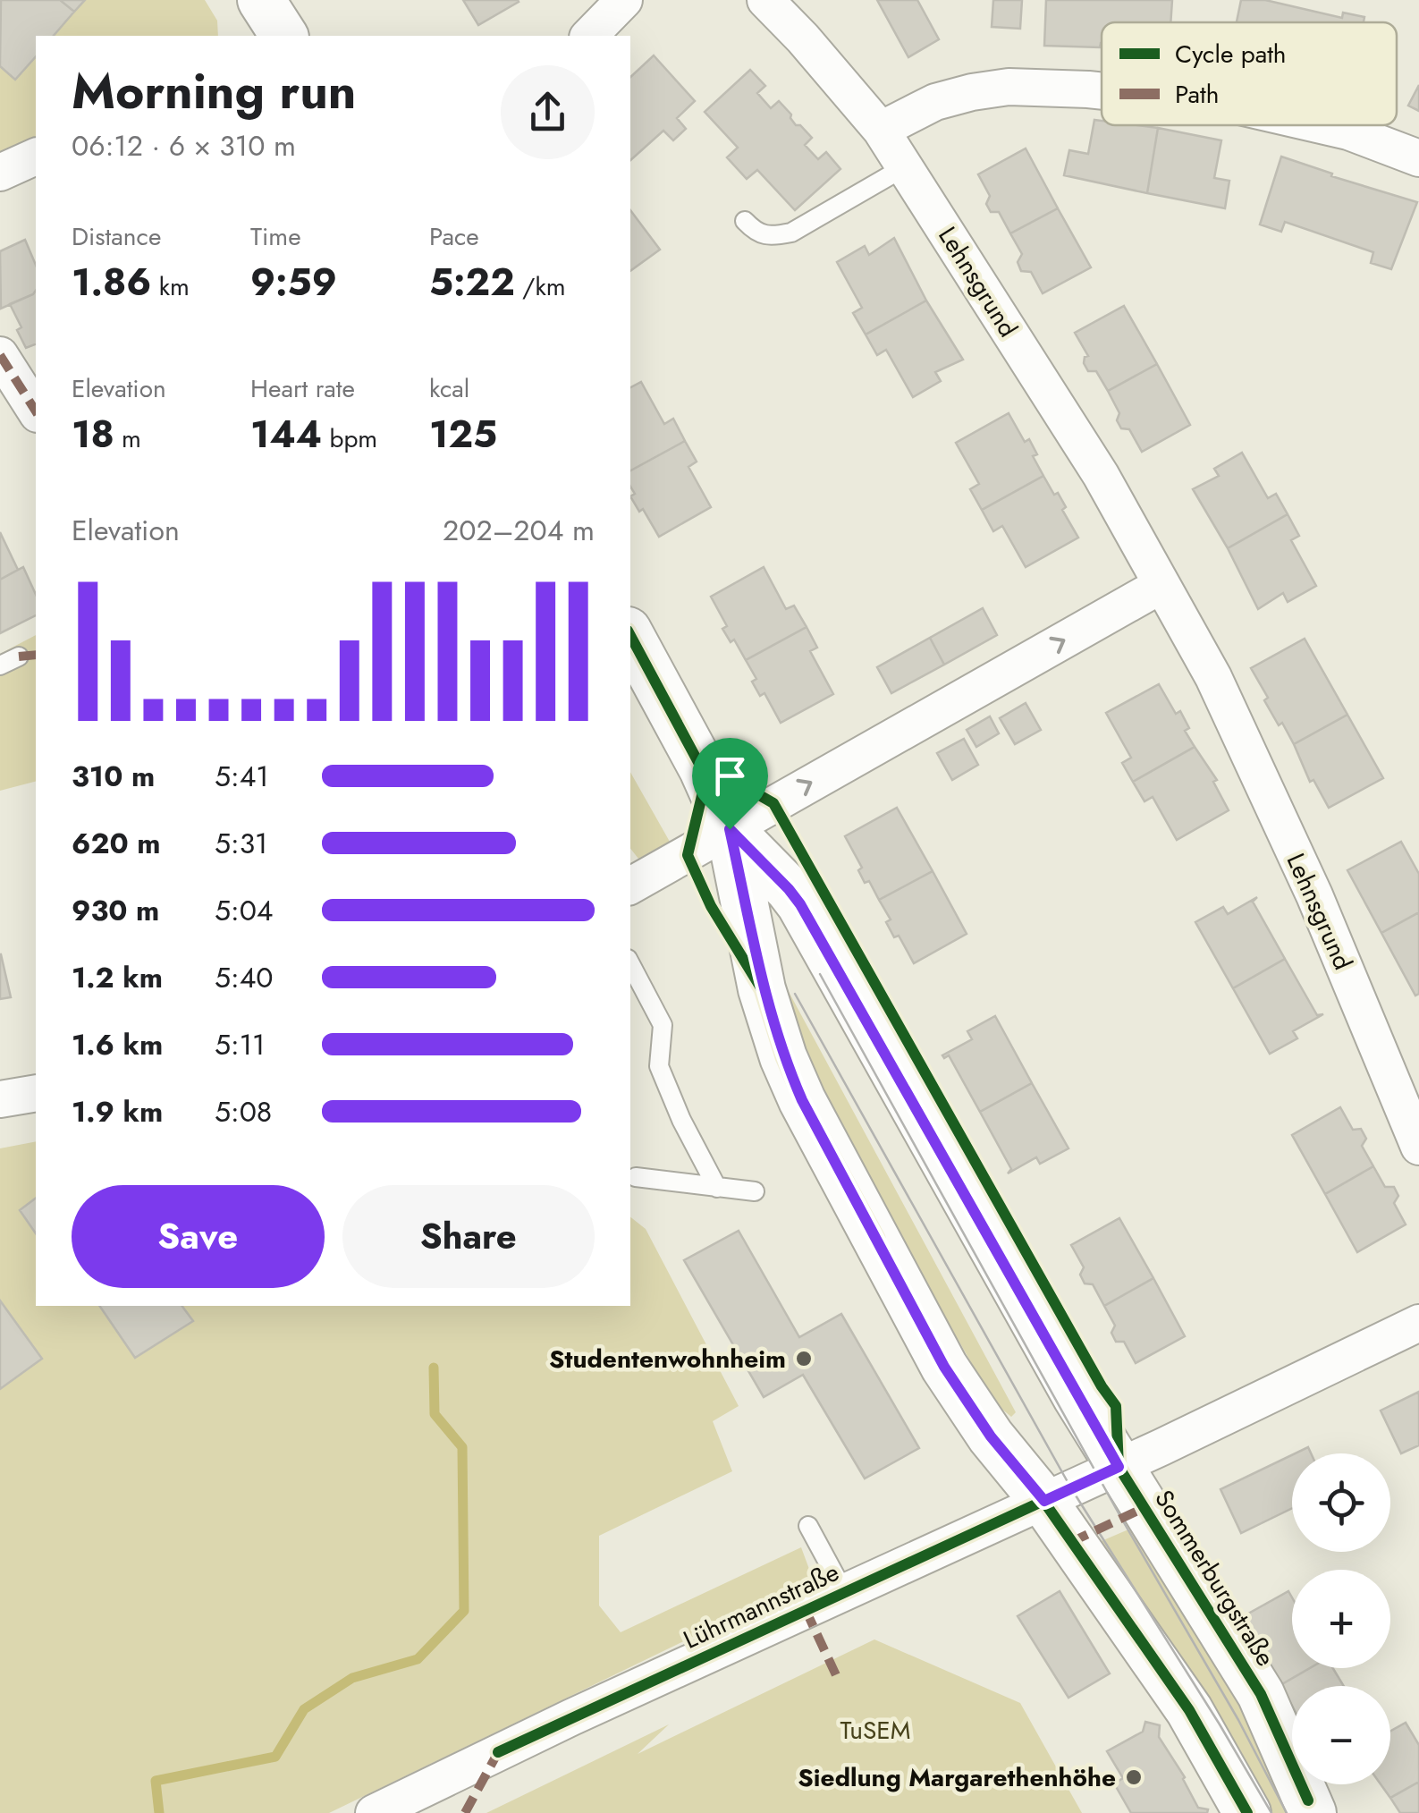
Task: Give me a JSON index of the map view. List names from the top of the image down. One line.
{"streets":{"street":["Lehnsgrund","Sommerburgstraße","Lührmannstraße"]},"crossings":[["Sommerburgstraße","Lührmannstraße"]],"parks":["TuSEM"],"places":["Studentenwohnheim","Siedlung Margarethenhöhe"],"legend":["Cycle path","Path"],"page":{"heading":["Morning run","06:12 · 6 × 310 m"],"stats":[["Distance","1.86 km"],["Time","9:59"],["Pace","5:22 /km"],["Elevation","18 m"],["Heart rate","144 bpm"],["kcal","125"]],"chart":["Elevation","202–204 m"],"list":[{"name":"310 m","note":"5:41"},{"name":"620 m","note":"5:31"},{"name":"930 m","note":"5:04"},{"name":"1.2 km","note":"5:40"},{"name":"1.6 km","note":"5:11"},{"name":"1.9 km","note":"5:08"}],"buttons":["Save","Share"],"map_buttons":["+","−"]}}
